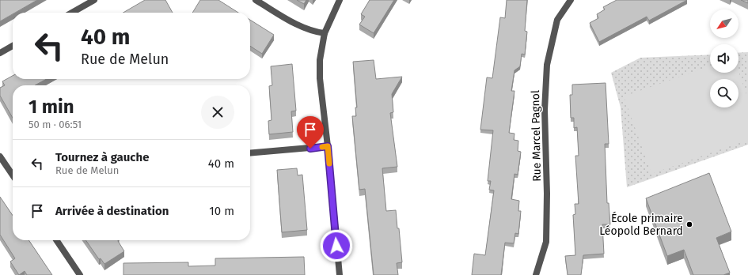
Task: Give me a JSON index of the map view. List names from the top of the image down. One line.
{"streets":{"street":["Rue Marcel Pagnol"]},"places":["École primaire Léopold Bernard"],"north":"bottom left","page":{"turn":["40 m","Rue de Melun"],"heading":["1 min","50 m · 06:51"],"list":[{"name":"Tournez à gauche","note":"Rue de Melun","value":"40 m"},{"name":"Arrivée à destination","value":"10 m"}]}}
